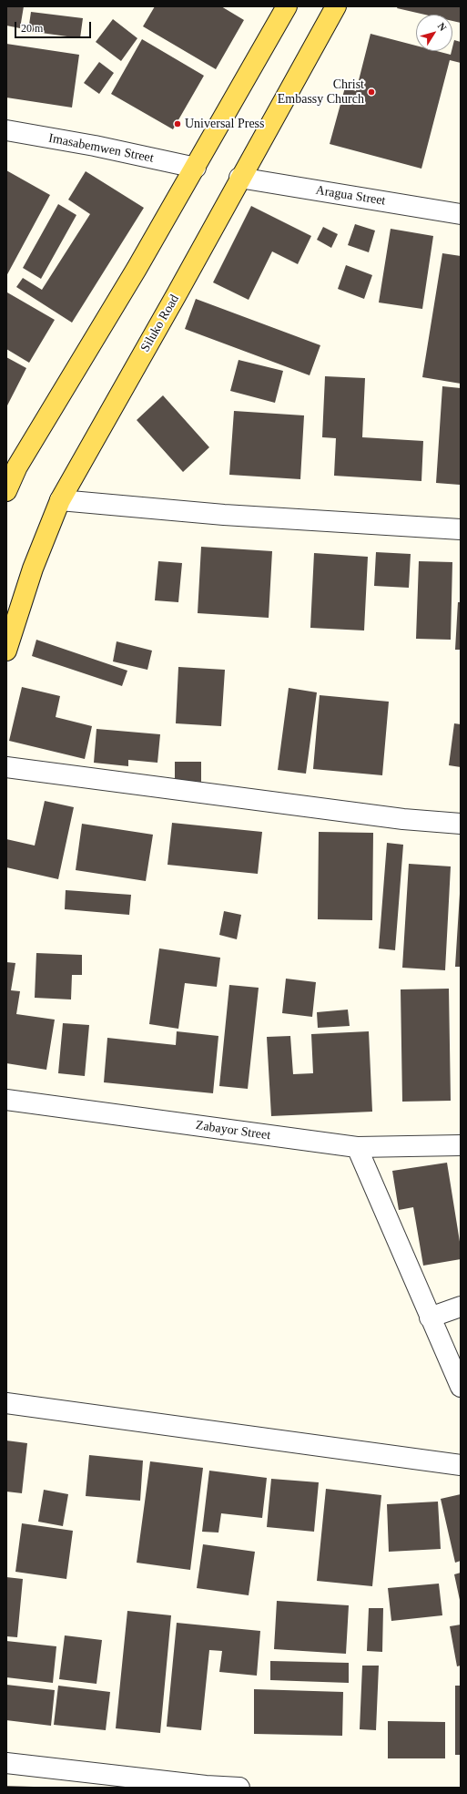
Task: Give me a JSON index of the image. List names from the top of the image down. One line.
{"streets":{"main road":["Siluko Road"],"street":["Imasabemwen Street","Aragua Street","Zabayor Street"]},"crossings":[["Aragua Street","Siluko Road"]],"places":["Christ Embassy Church","Universal Press"],"scale_bar":"20 m","north":"top right"}
